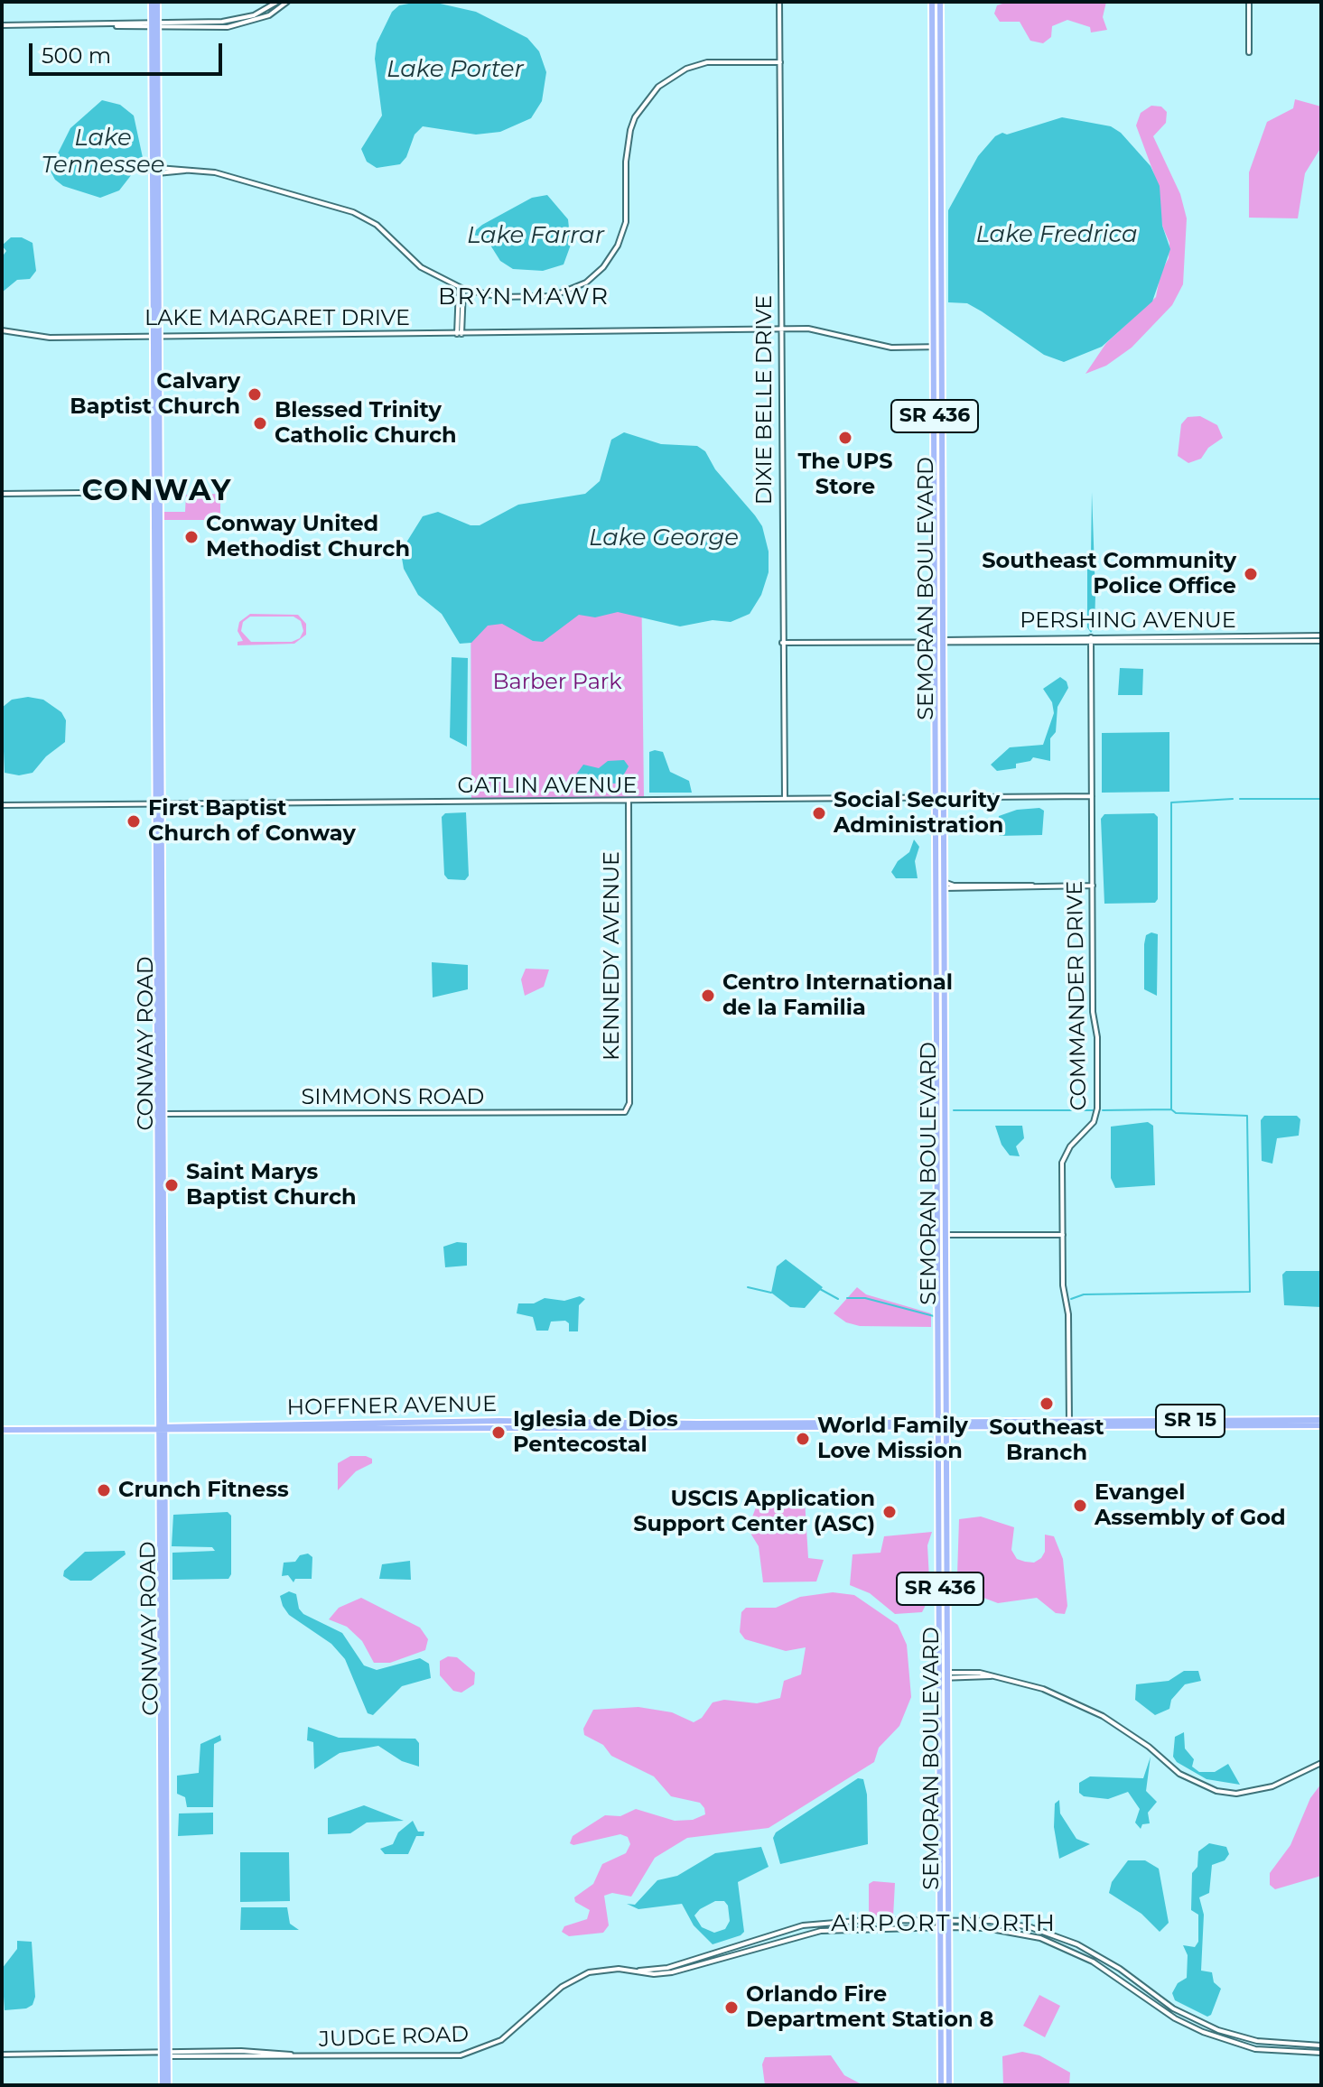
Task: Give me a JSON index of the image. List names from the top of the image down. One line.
{"streets":{"main road":["SR 436","SEMORAN BOULEVARD","CONWAY ROAD","HOFFNER AVENUE","SR 15"],"street":["LAKE MARGARET DRIVE","DIXIE BELLE DRIVE","PERSHING AVENUE","GATLIN AVENUE","KENNEDY AVENUE","COMMANDER DRIVE","SIMMONS ROAD","JUDGE ROAD"]},"crossings":[["LAKE MARGARET DRIVE","DIXIE BELLE DRIVE"],["LAKE MARGARET DRIVE","SEMORAN BOULEVARD"],["LAKE MARGARET DRIVE","CONWAY ROAD"],["DIXIE BELLE DRIVE","PERSHING AVENUE"],["DIXIE BELLE DRIVE","GATLIN AVENUE"],["SEMORAN BOULEVARD","PERSHING AVENUE"],["SEMORAN BOULEVARD","GATLIN AVENUE"],["SEMORAN BOULEVARD","HOFFNER AVENUE"],["PERSHING AVENUE","COMMANDER DRIVE"],["GATLIN AVENUE","KENNEDY AVENUE"],["GATLIN AVENUE","COMMANDER DRIVE"],["GATLIN AVENUE","CONWAY ROAD"],["KENNEDY AVENUE","SIMMONS ROAD"],["COMMANDER DRIVE","HOFFNER AVENUE"],["CONWAY ROAD","SIMMONS ROAD"],["CONWAY ROAD","HOFFNER AVENUE"],["CONWAY ROAD","JUDGE ROAD"]],"districts":["BRYN MAWR","CONWAY","AIRPORT NORTH"],"water":["Lake Porter","Lake Tennessee","Lake Fredrica","Lake Farrar","Lake George"],"parks":["Barber Park"],"places":["Calvary Baptist Church","Blessed Trinity Catholic Church","The UPS Store","Conway United Methodist Church","Southeast Community Police Office","Social Security Administration","First Baptist Church of Conway","Centro International de la Familia","Saint Marys Baptist Church","Southeast Branch","Iglesia de Dios Pentecostal","World Family Love Mission","Crunch Fitness","Evangel Assembly of God","USCIS Application Support Center (ASC)","Orlando Fire Department Station 8"],"scale_bar":"500 m"}
